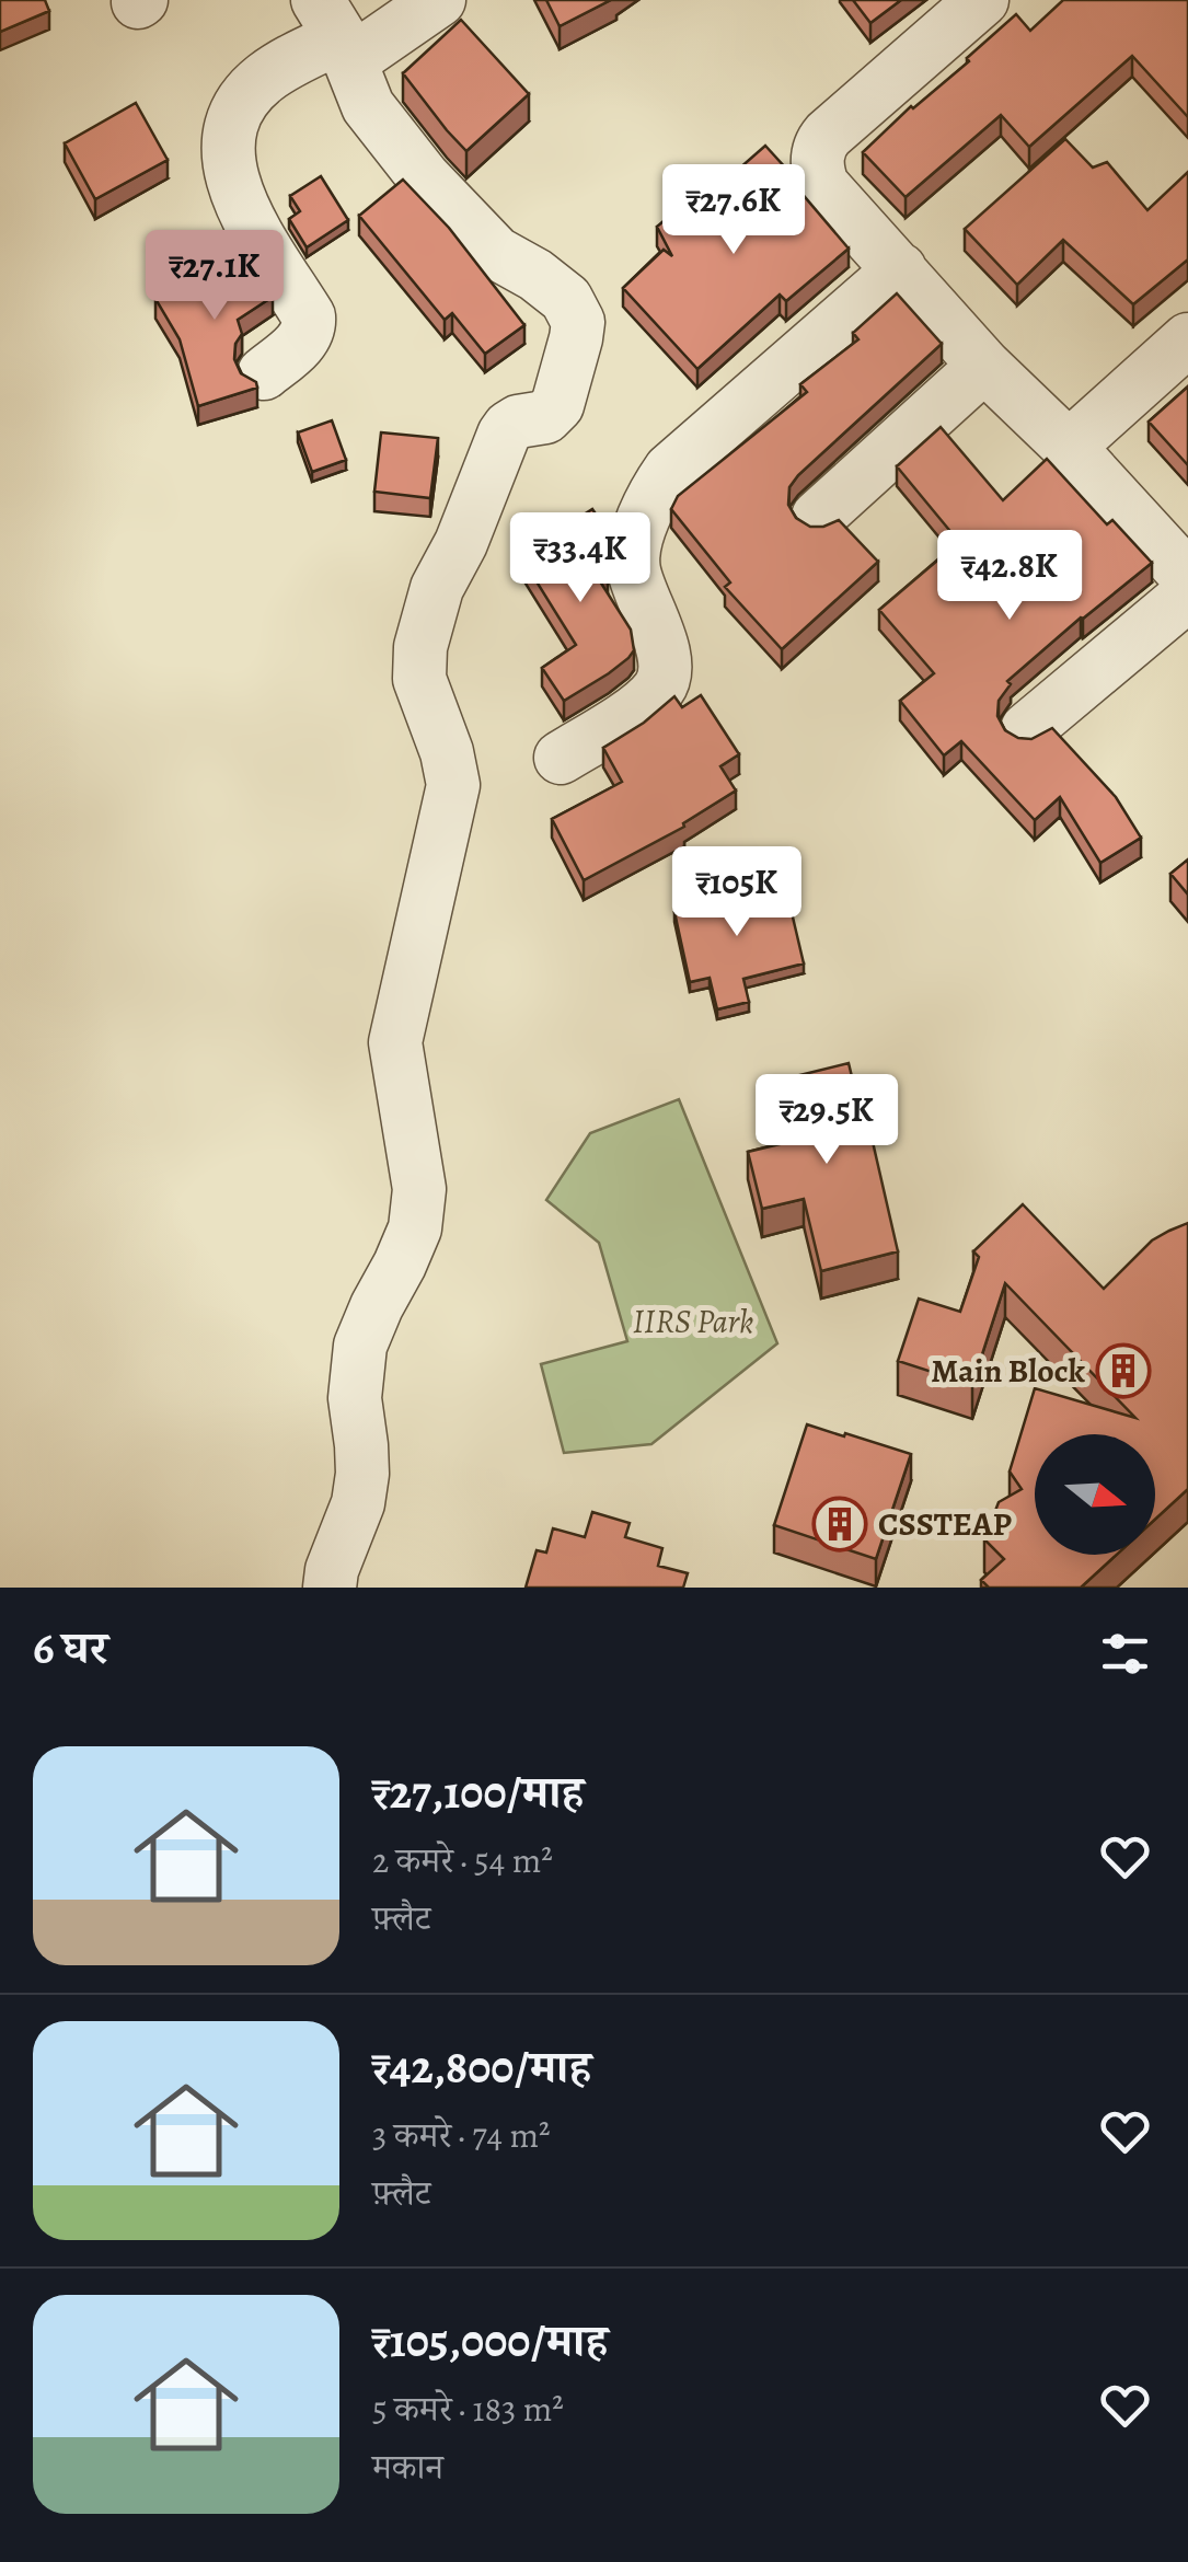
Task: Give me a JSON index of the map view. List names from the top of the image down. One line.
{"parks":["IIRS Park"],"places":{"building":["Main Block","CSSTEAP"]},"north":"right","page":{"price":["₹27.6K","₹27.1K","₹33.4K","₹42.8K","₹105K","₹29.5K"],"heading":"6 घर","list":[{"name":"₹27,100/माह","note":"2 कमरे · 54 m² · फ़्लैट"},{"name":"₹42,800/माह","note":"3 कमरे · 74 m² · फ़्लैट"},{"name":"₹105,000/माह","note":"5 कमरे · 183 m² · मकान"}]}}
